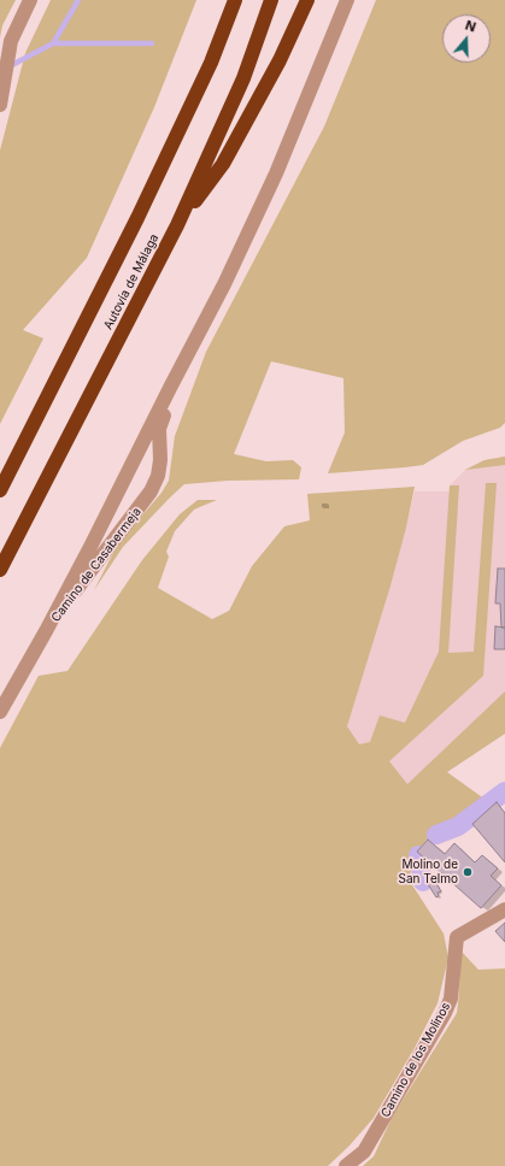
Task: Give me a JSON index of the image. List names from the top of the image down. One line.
{"streets":{"highway":["Autovía de Málaga"],"street":["Camino de Casabermeja","Camino de los Molinos"]},"places":["Molino de San Telmo"],"north":"top"}
